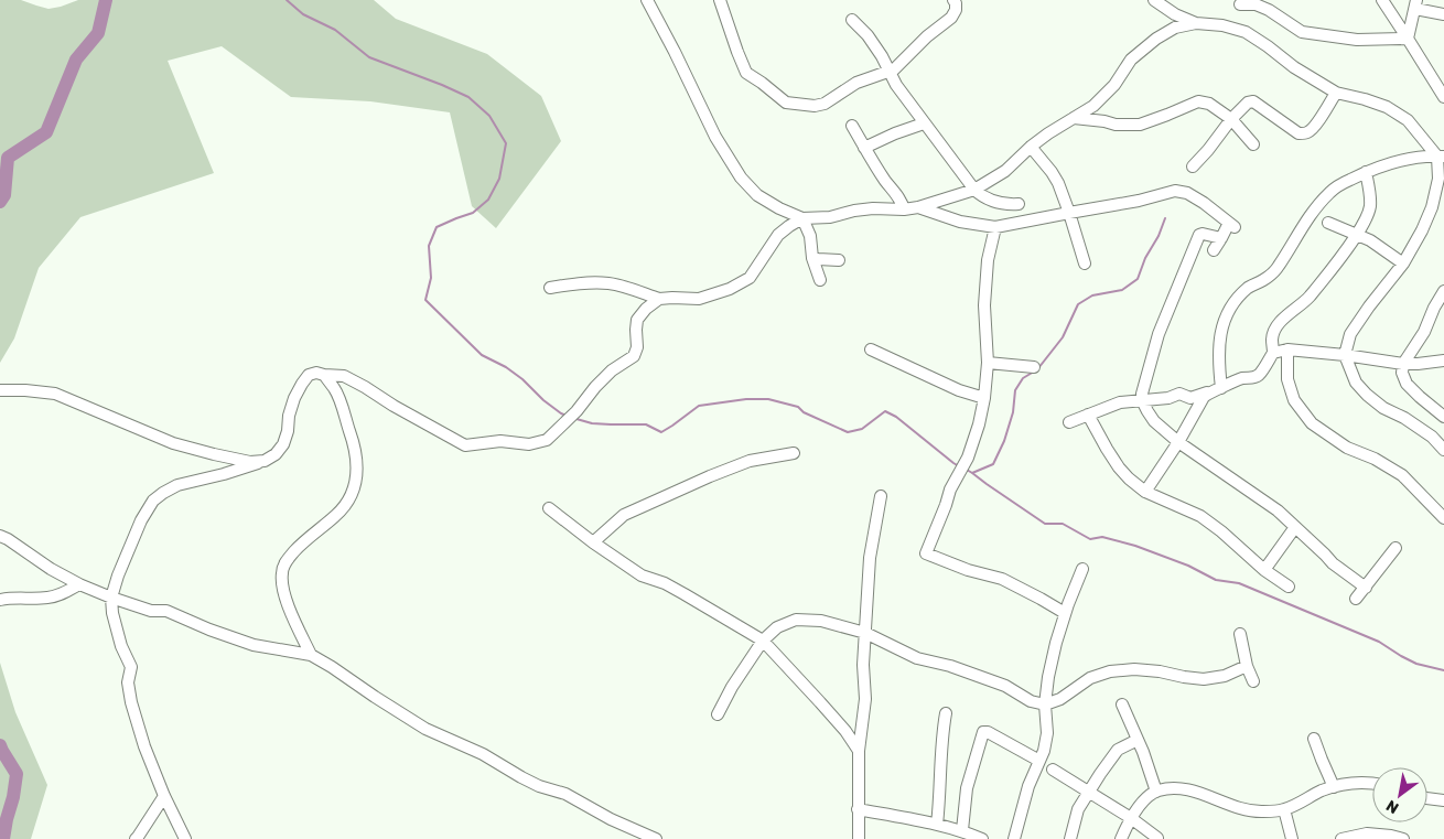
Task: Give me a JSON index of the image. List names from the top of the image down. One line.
{"north":"bottom left"}
